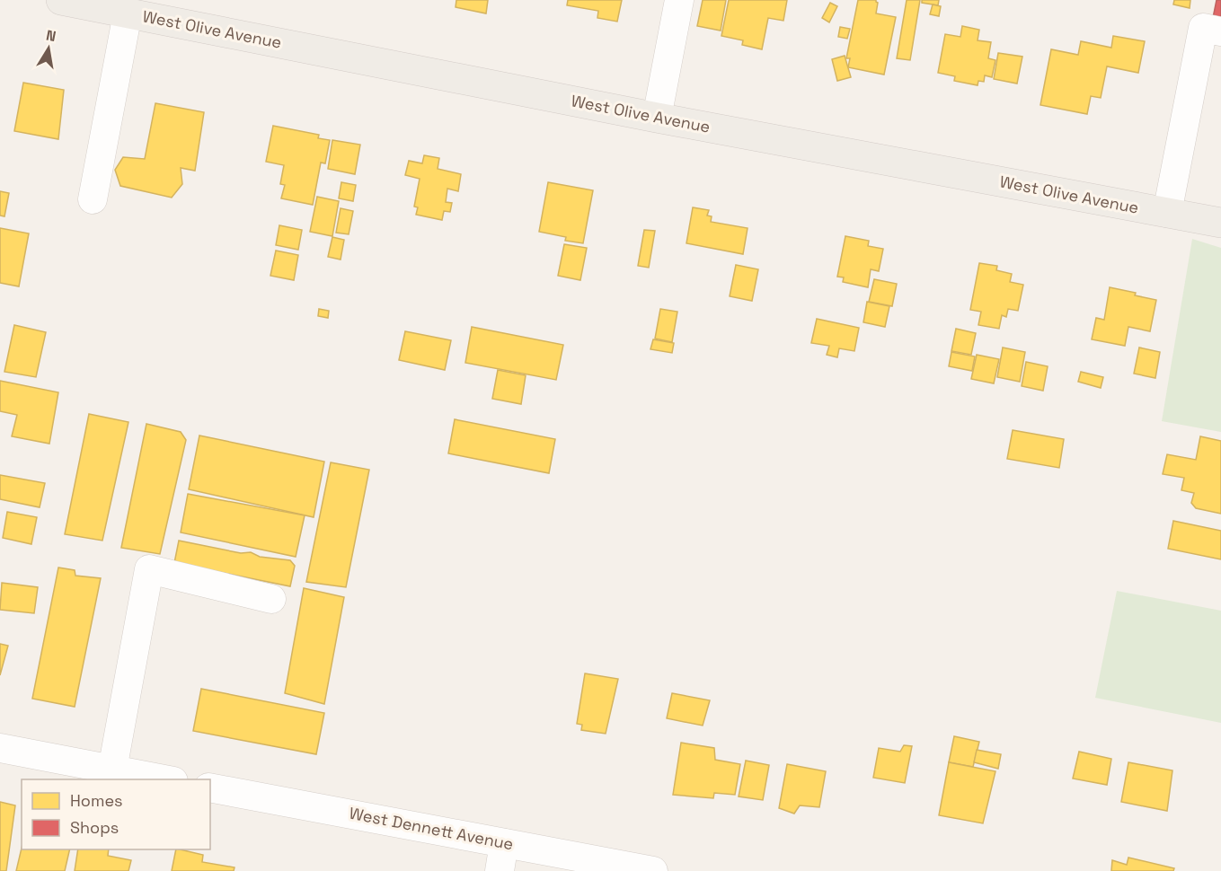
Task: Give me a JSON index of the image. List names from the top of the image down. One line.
{"streets":{"main road":["West Olive Avenue"],"street":["West Dennett Avenue"]},"legend":["Homes","Shops"],"north":"top"}
